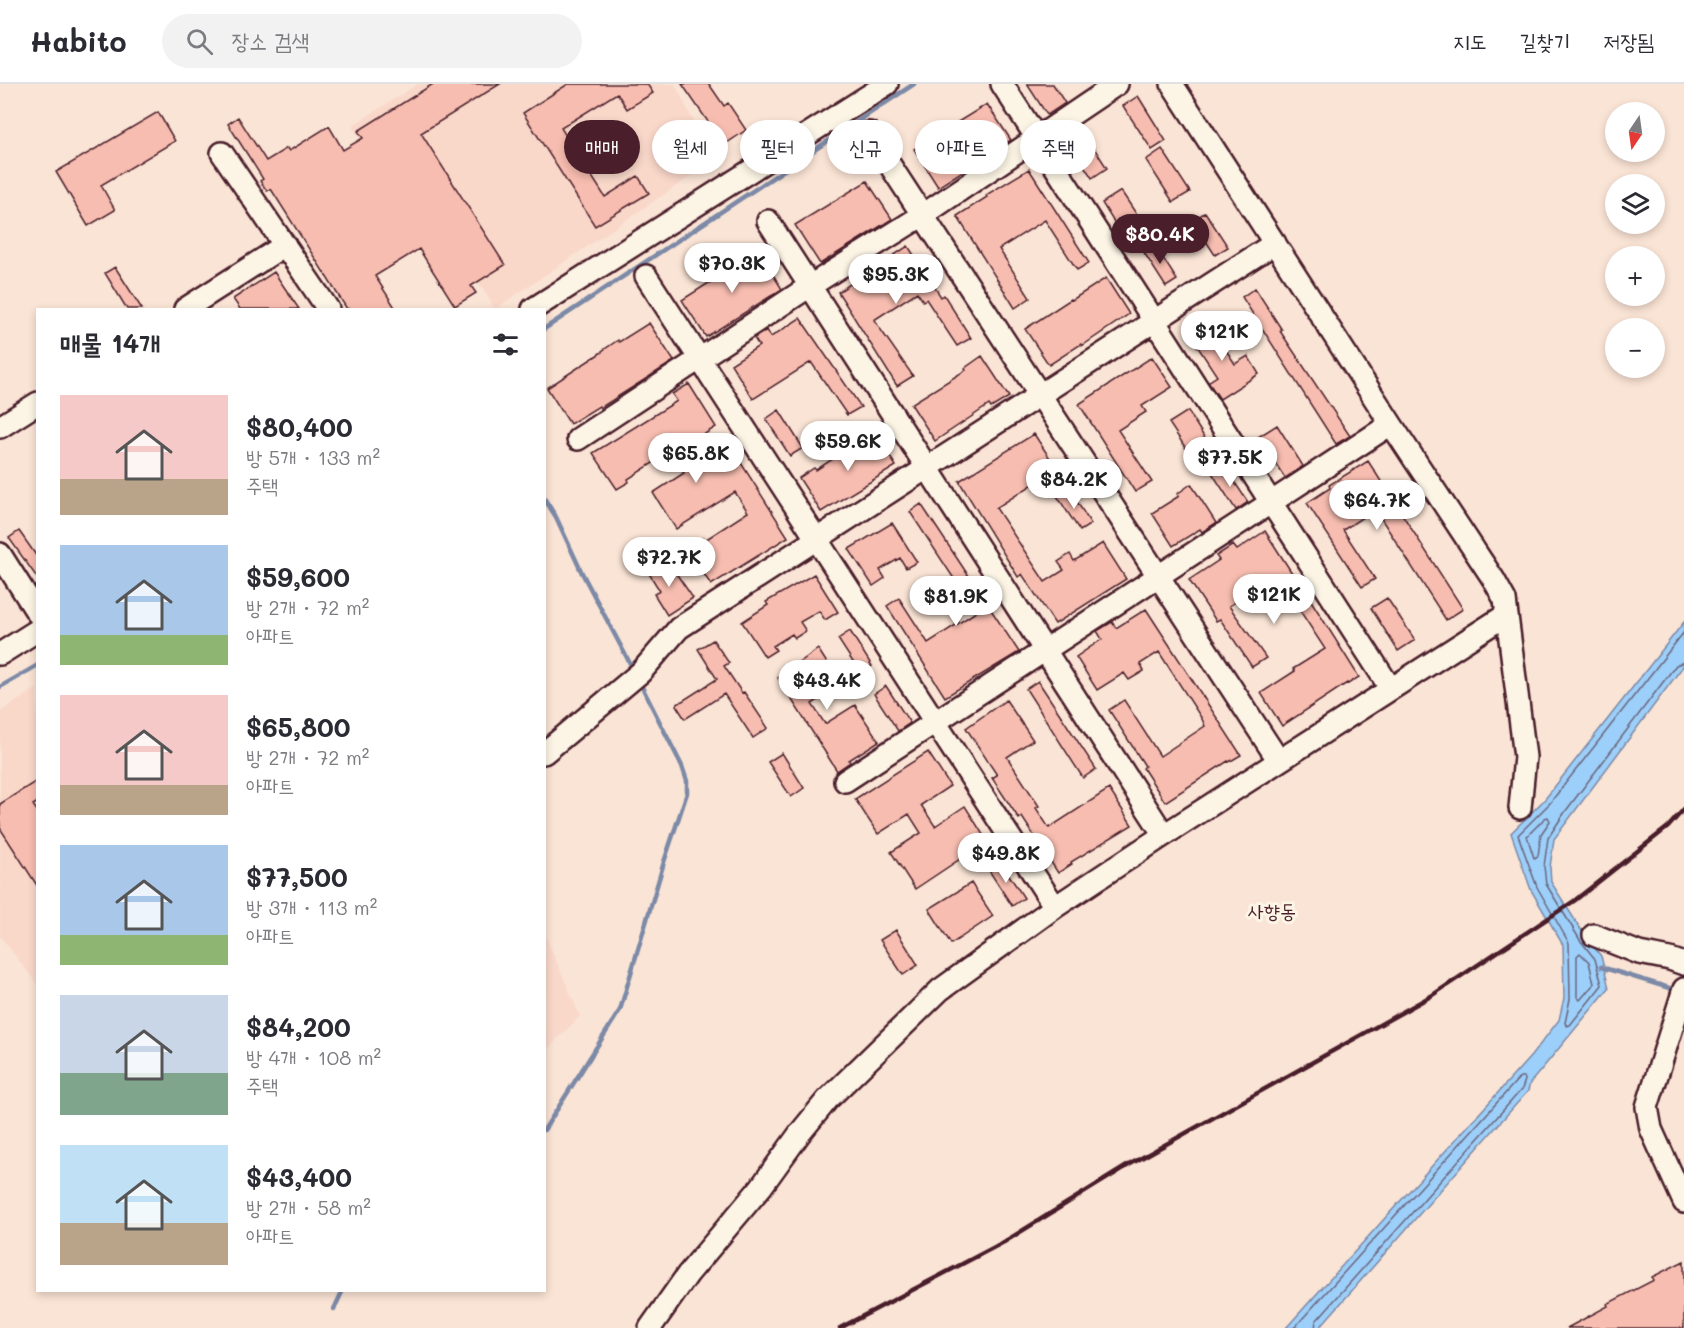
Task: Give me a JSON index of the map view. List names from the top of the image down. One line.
{"districts":["사향동"],"north":"bottom","page":{"header":"Habito","search":"장소 검색","nav":["지도","길찾기","저장됨"],"map_buttons":["+","−"],"chip":["매매","월세","필터","신규","아파트","주택"],"price":["$80.4K","$70.3K","$95.3K","$121K","$59.6K","$65.8K","$77.5K","$84.2K","$64.7K","$72.7K","$121K","$81.9K","$43.4K","$49.8K"],"heading":"매물 14개","list":[{"name":"$80,400","note":"방 5개 · 133 m² · 주택"},{"name":"$59,600","note":"방 2개 · 72 m² · 아파트"},{"name":"$65,800","note":"방 2개 · 72 m² · 아파트"},{"name":"$77,500","note":"방 3개 · 113 m² · 아파트"},{"name":"$84,200","note":"방 4개 · 108 m² · 주택"},{"name":"$43,400","note":"방 2개 · 58 m² · 아파트"}]}}
